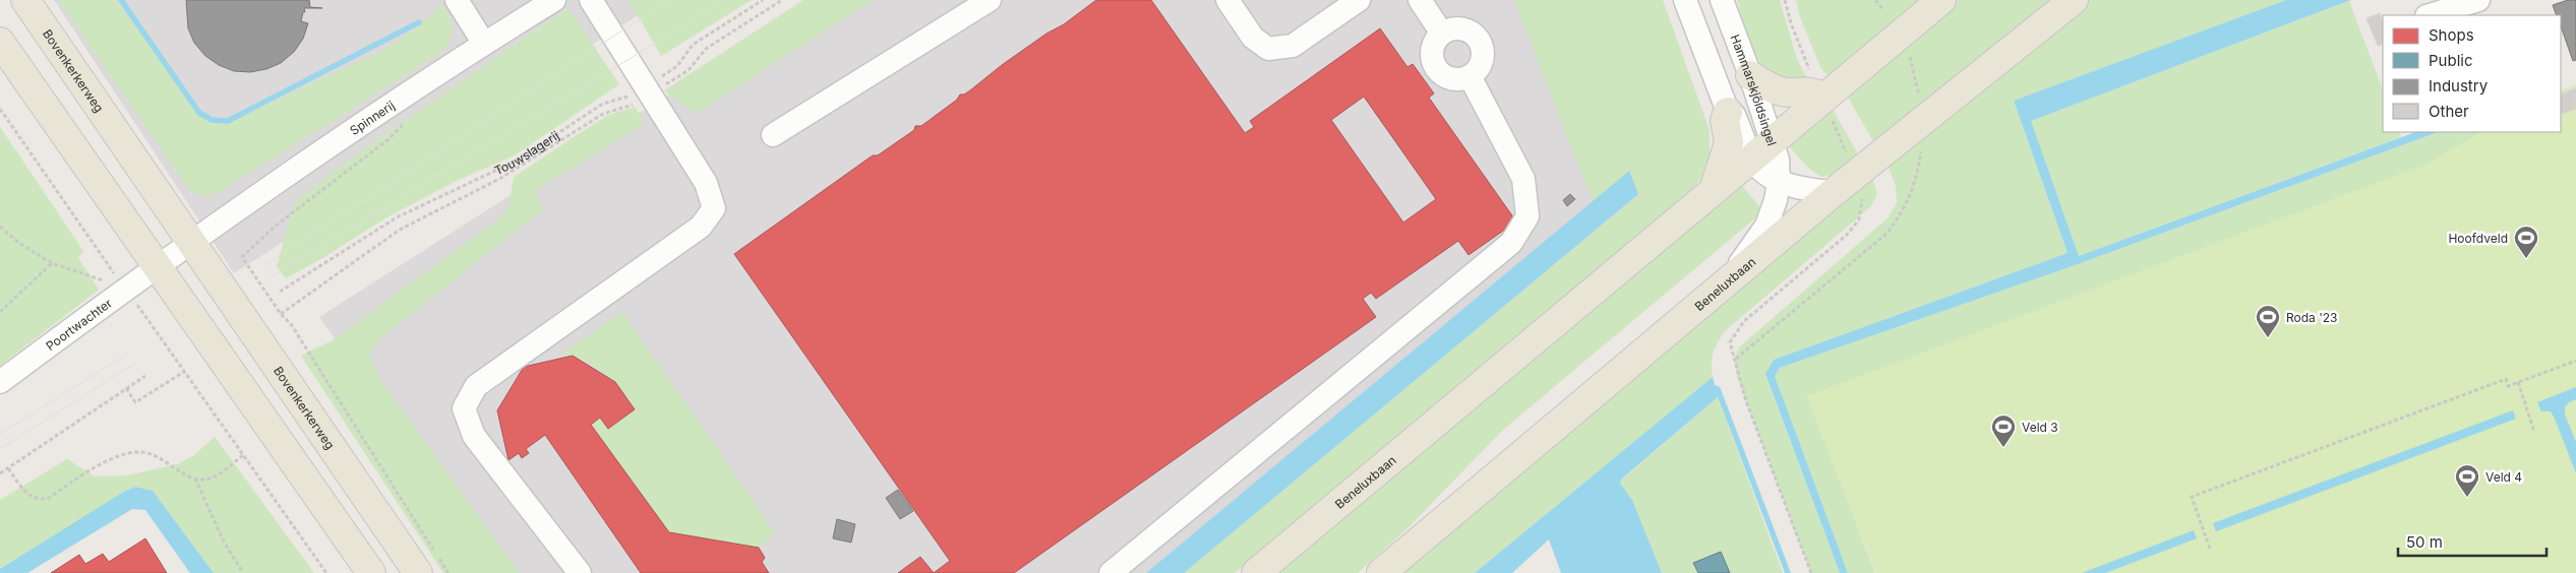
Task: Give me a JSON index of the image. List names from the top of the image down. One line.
{"streets":{"main road":["Bovenkerkerweg","Beneluxbaan"],"street":["Hammarskjöldsingel","Spinnerij","Poortwachter"],"path":["Touwslagerij"]},"crossings":[["Bovenkerkerweg","Spinnerij"],["Hammarskjöldsingel","Beneluxbaan"]],"places":{"sports":["Hoofdveld","Roda '23","Veld 3","Veld 4"]},"legend":["Shops","Public","Industry","Other"],"scale_bar":"50 m"}
